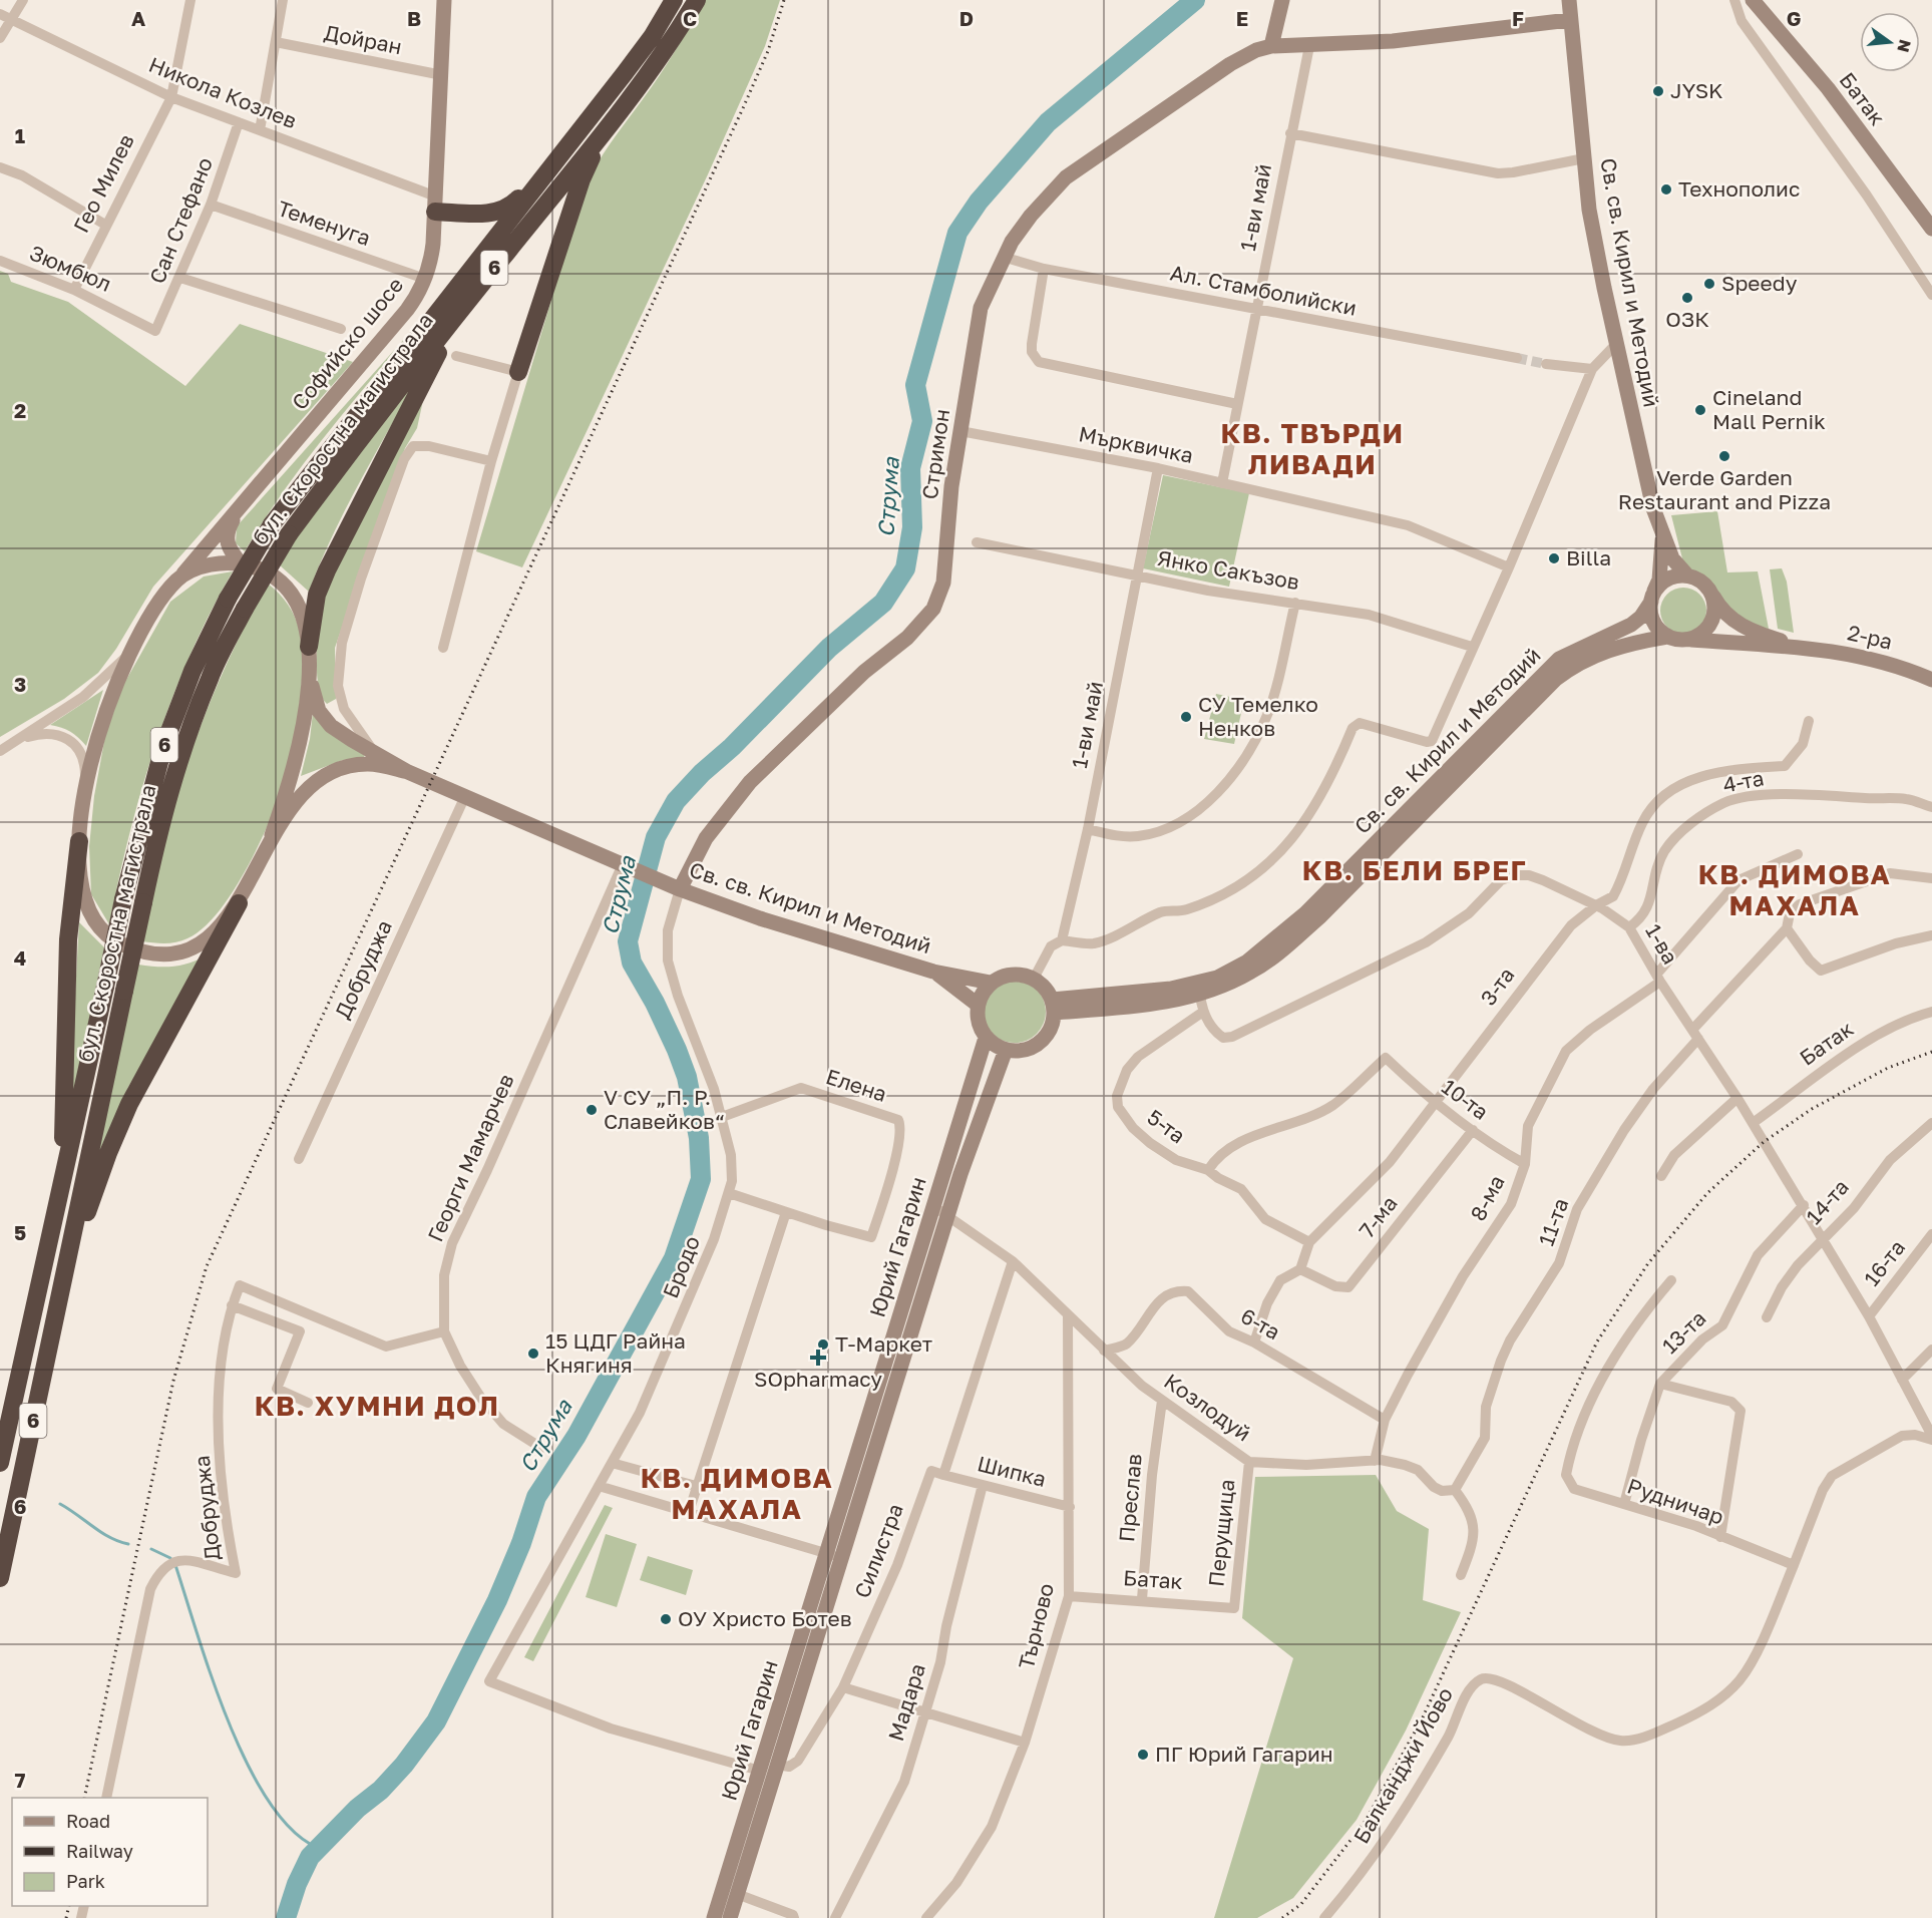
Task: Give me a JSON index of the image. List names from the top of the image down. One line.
{"streets":{"highway":["6","бул. Скоростна магистрала"],"main road":["Батак","Св. св. Кирил и Методий","Софийско шосе","Стримон","2-ра","Юрий Гагарин"],"street":["Дойран","Никола Козлев","Гео Милев","1-ви май","Сан Стефано","Теменуга","Зюмбюл","Ал. Стамболийски","Мърквичка","Янко Сакъзов","4-та","1-ва","Добруджа","3-та","Елена","10-та","5-та","Георги Мамарчев","8-ма","14-та","7-ма","11-та","16-та","Бродо","6-та","13-та","Козлодуй","Шипка","Преслав","Рудничар","Перущица","Силистра","Търново","Мадара","Балканджи Йово"]},"crossings":[["Дойран","Софийско шосе"],["Никола Козлев","Гео Милев"],["Никола Козлев","Сан Стефано"],["Никола Козлев","Софийско шосе"],["Батак","1-ва"],["Батак","Преслав"],["Батак","Перущица"],["Батак","Търново"],["Гео Милев","Зюмбюл"],["1-ви май","Св. св. Кирил и Методий"],["1-ви май","Ал. Стамболийски"],["1-ви май","Мърквичка"],["1-ви май","Янко Сакъзов"],["1-ви май","Юрий Гагарин"],["Сан Стефано","Теменуга"],["Сан Стефано","Зюмбюл"],["Теменуга","Софийско шосе"],["Св. св. Кирил и Методий","Софийско шосе"],["Св. св. Кирил и Методий","Стримон"],["Св. св. Кирил и Методий","2-ра"],["Св. св. Кирил и Методий","1-ва"],["Св. св. Кирил и Методий","Добруджа"],["Св. св. Кирил и Методий","Георги Мамарчев"],["Св. св. Кирил и Методий","Юрий Гагарин"],["Ал. Стамболийски","Стримон"],["Мърквичка","Стримон"],["Стримон","Бродо"],["4-та","1-ва"],["1-ва","3-та"],["1-ва","5-та"],["1-ва","8-ма"],["1-ва","14-та"],["1-ва","11-та"],["1-ва","16-та"],["1-ва","13-та"],["3-та","10-та"],["3-та","5-та"],["3-та","7-ма"],["Елена","Бродо"],["10-та","5-та"],["10-та","8-ма"],["10-та","7-ма"],["8-ма","6-та"],["8-ма","Козлодуй"],["11-та","Козлодуй"],["Юрий Гагарин","Бродо"],["Юрий Гагарин","Козлодуй"],["6-та","Козлодуй"],["13-та","Рудничар"],["Козлодуй","Преслав"],["Козлодуй","Перущица"],["Козлодуй","Търново"],["Шипка","Силистра"],["Шипка","Търново"],["Шипка","Мадара"],["Рудничар","Балканджи Йово"]],"districts":["КВ. ТВЪРДИ ЛИВАДИ","КВ. БЕЛИ БРЕГ","КВ. ДИМОВА МАХАЛА","КВ. ХУМНИ ДОЛ","КВ. ДИМОВА МАХАЛА"],"water":["Струма"],"places":{"other":["JYSK","Технополис","Speedy","ОЗК","Cineland Mall Pernik","Verde Garden Restaurant and Pizza","Billa","СУ Темелко Ненков","V СУ „П. Р. Славейков“","Т-Маркет","15 ЦДГ Райна Княгиня","ОУ Христо Ботев","ПГ Юрий Гагарин"],"health":["SOpharmacy"]},"legend":["Road","Railway","Park"],"north":"right","grid":{"columns":["A","B","C","D","E","F","G"],"rows":["1","2","3","4","5","6","7"]}}
